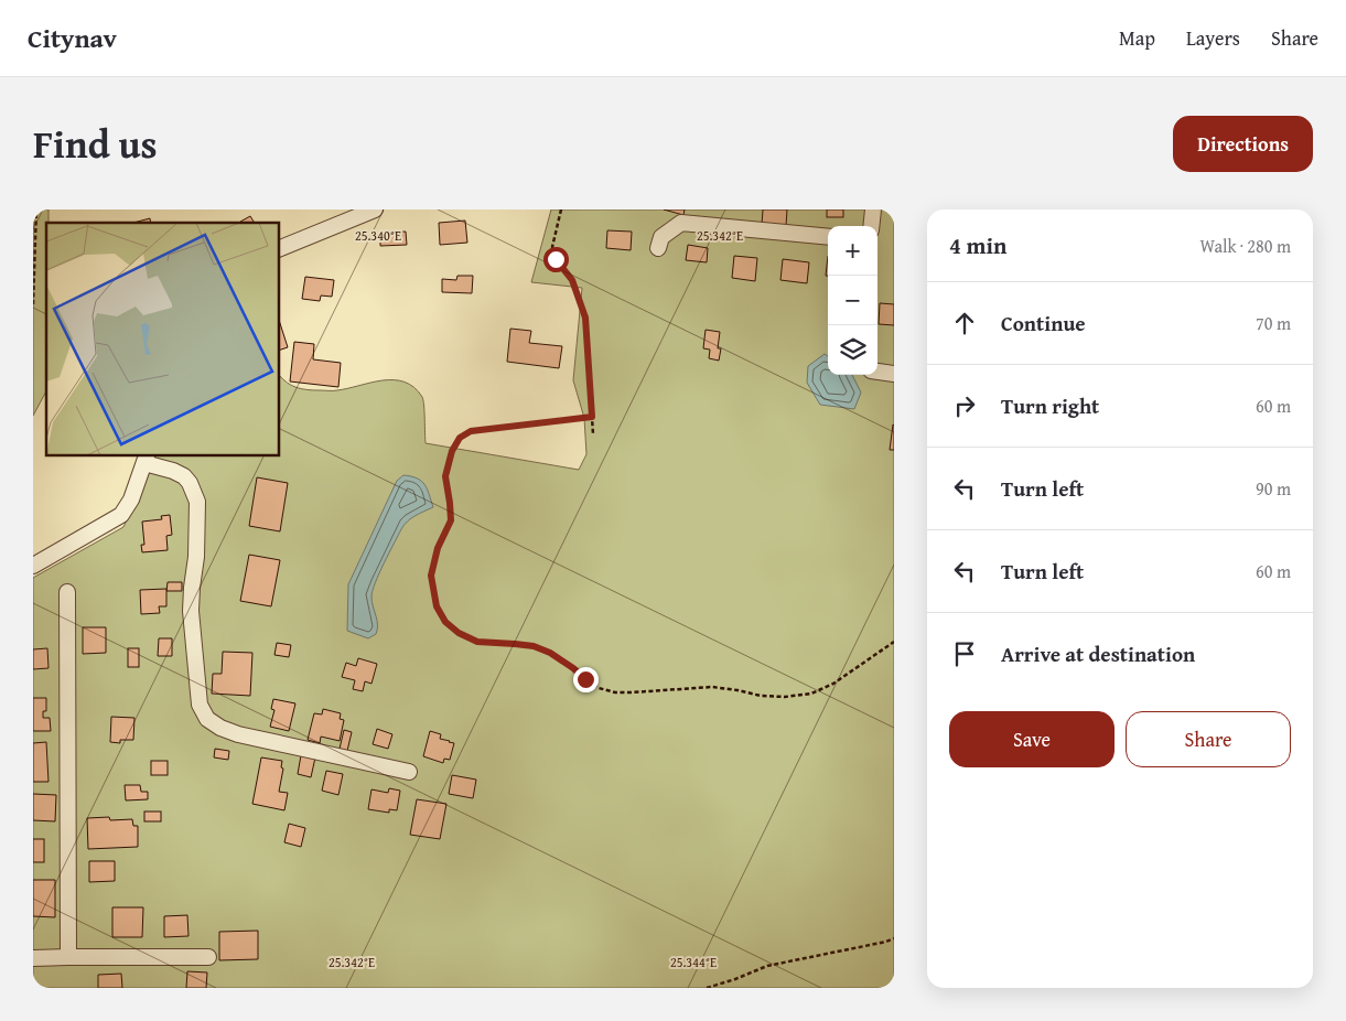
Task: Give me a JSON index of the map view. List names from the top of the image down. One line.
{"page":{"header":"Citynav","nav":["Map","Layers","Share"],"title":"Find us","buttons":["Directions",["Save","Share"]],"heading":["4 min","Walk · 280 m"],"map_buttons":["+","−"],"list":[["Continue","70 m"],["Turn right","60 m"],["Turn left","90 m"],["Turn left","60 m"],"Arrive at destination"]},"coordinates":["25.340°E","25.342°E","25.344°E"]}
